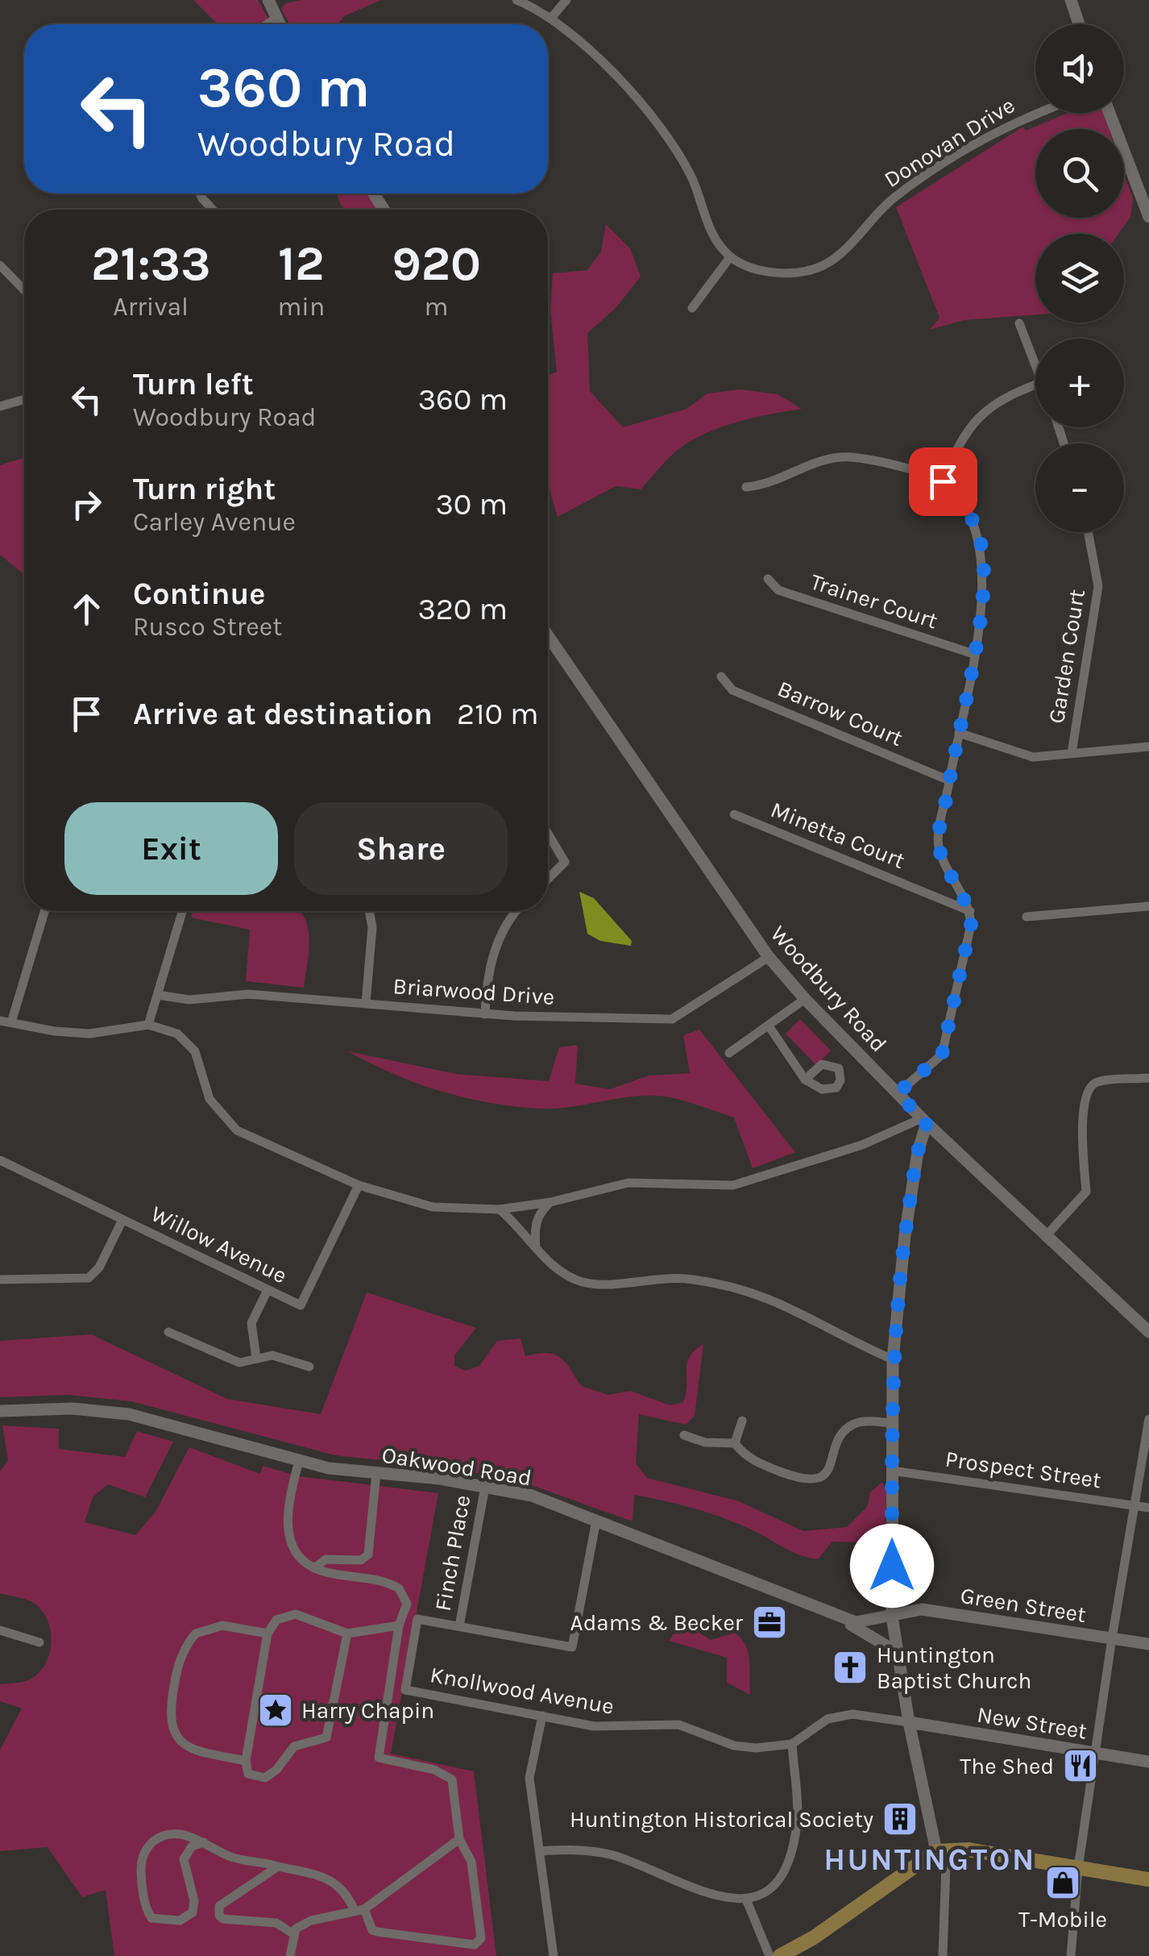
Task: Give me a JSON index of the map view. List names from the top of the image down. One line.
{"streets":{"main road":["Woodbury Road","Oakwood Road","Green Street","New Street"],"street":["Donovan Drive","Trainer Court","Garden Court","Barrow Court","Minetta Court","Briarwood Drive","Willow Avenue","Prospect Street","Finch Place","Knollwood Avenue"]},"crossings":[["Woodbury Road","Briarwood Drive"],["Oakwood Road","Finch Place"],["Oakwood Road","Green Street"],["Finch Place","Knollwood Avenue"]],"districts":["HUNTINGTON"],"places":{"office":["Adams & Becker"],"church":["Huntington Baptist Church"],"place":["Harry Chapin"],"restaurant":["The Shed"],"building":["Huntington Historical Society"],"shop":["T-Mobile"]},"page":{"map_buttons":["+","−"],"turn":["360 m","Woodbury Road"],"eta":["21:33","Arrival","12","min","920","m"],"list":[{"name":"Turn left","note":"Woodbury Road","value":"360 m"},{"name":"Turn right","note":"Carley Avenue","value":"30 m"},{"name":"Continue","note":"Rusco Street","value":"320 m"},{"name":"Arrive at destination","value":"210 m"}],"buttons":["Exit","Share"]}}
